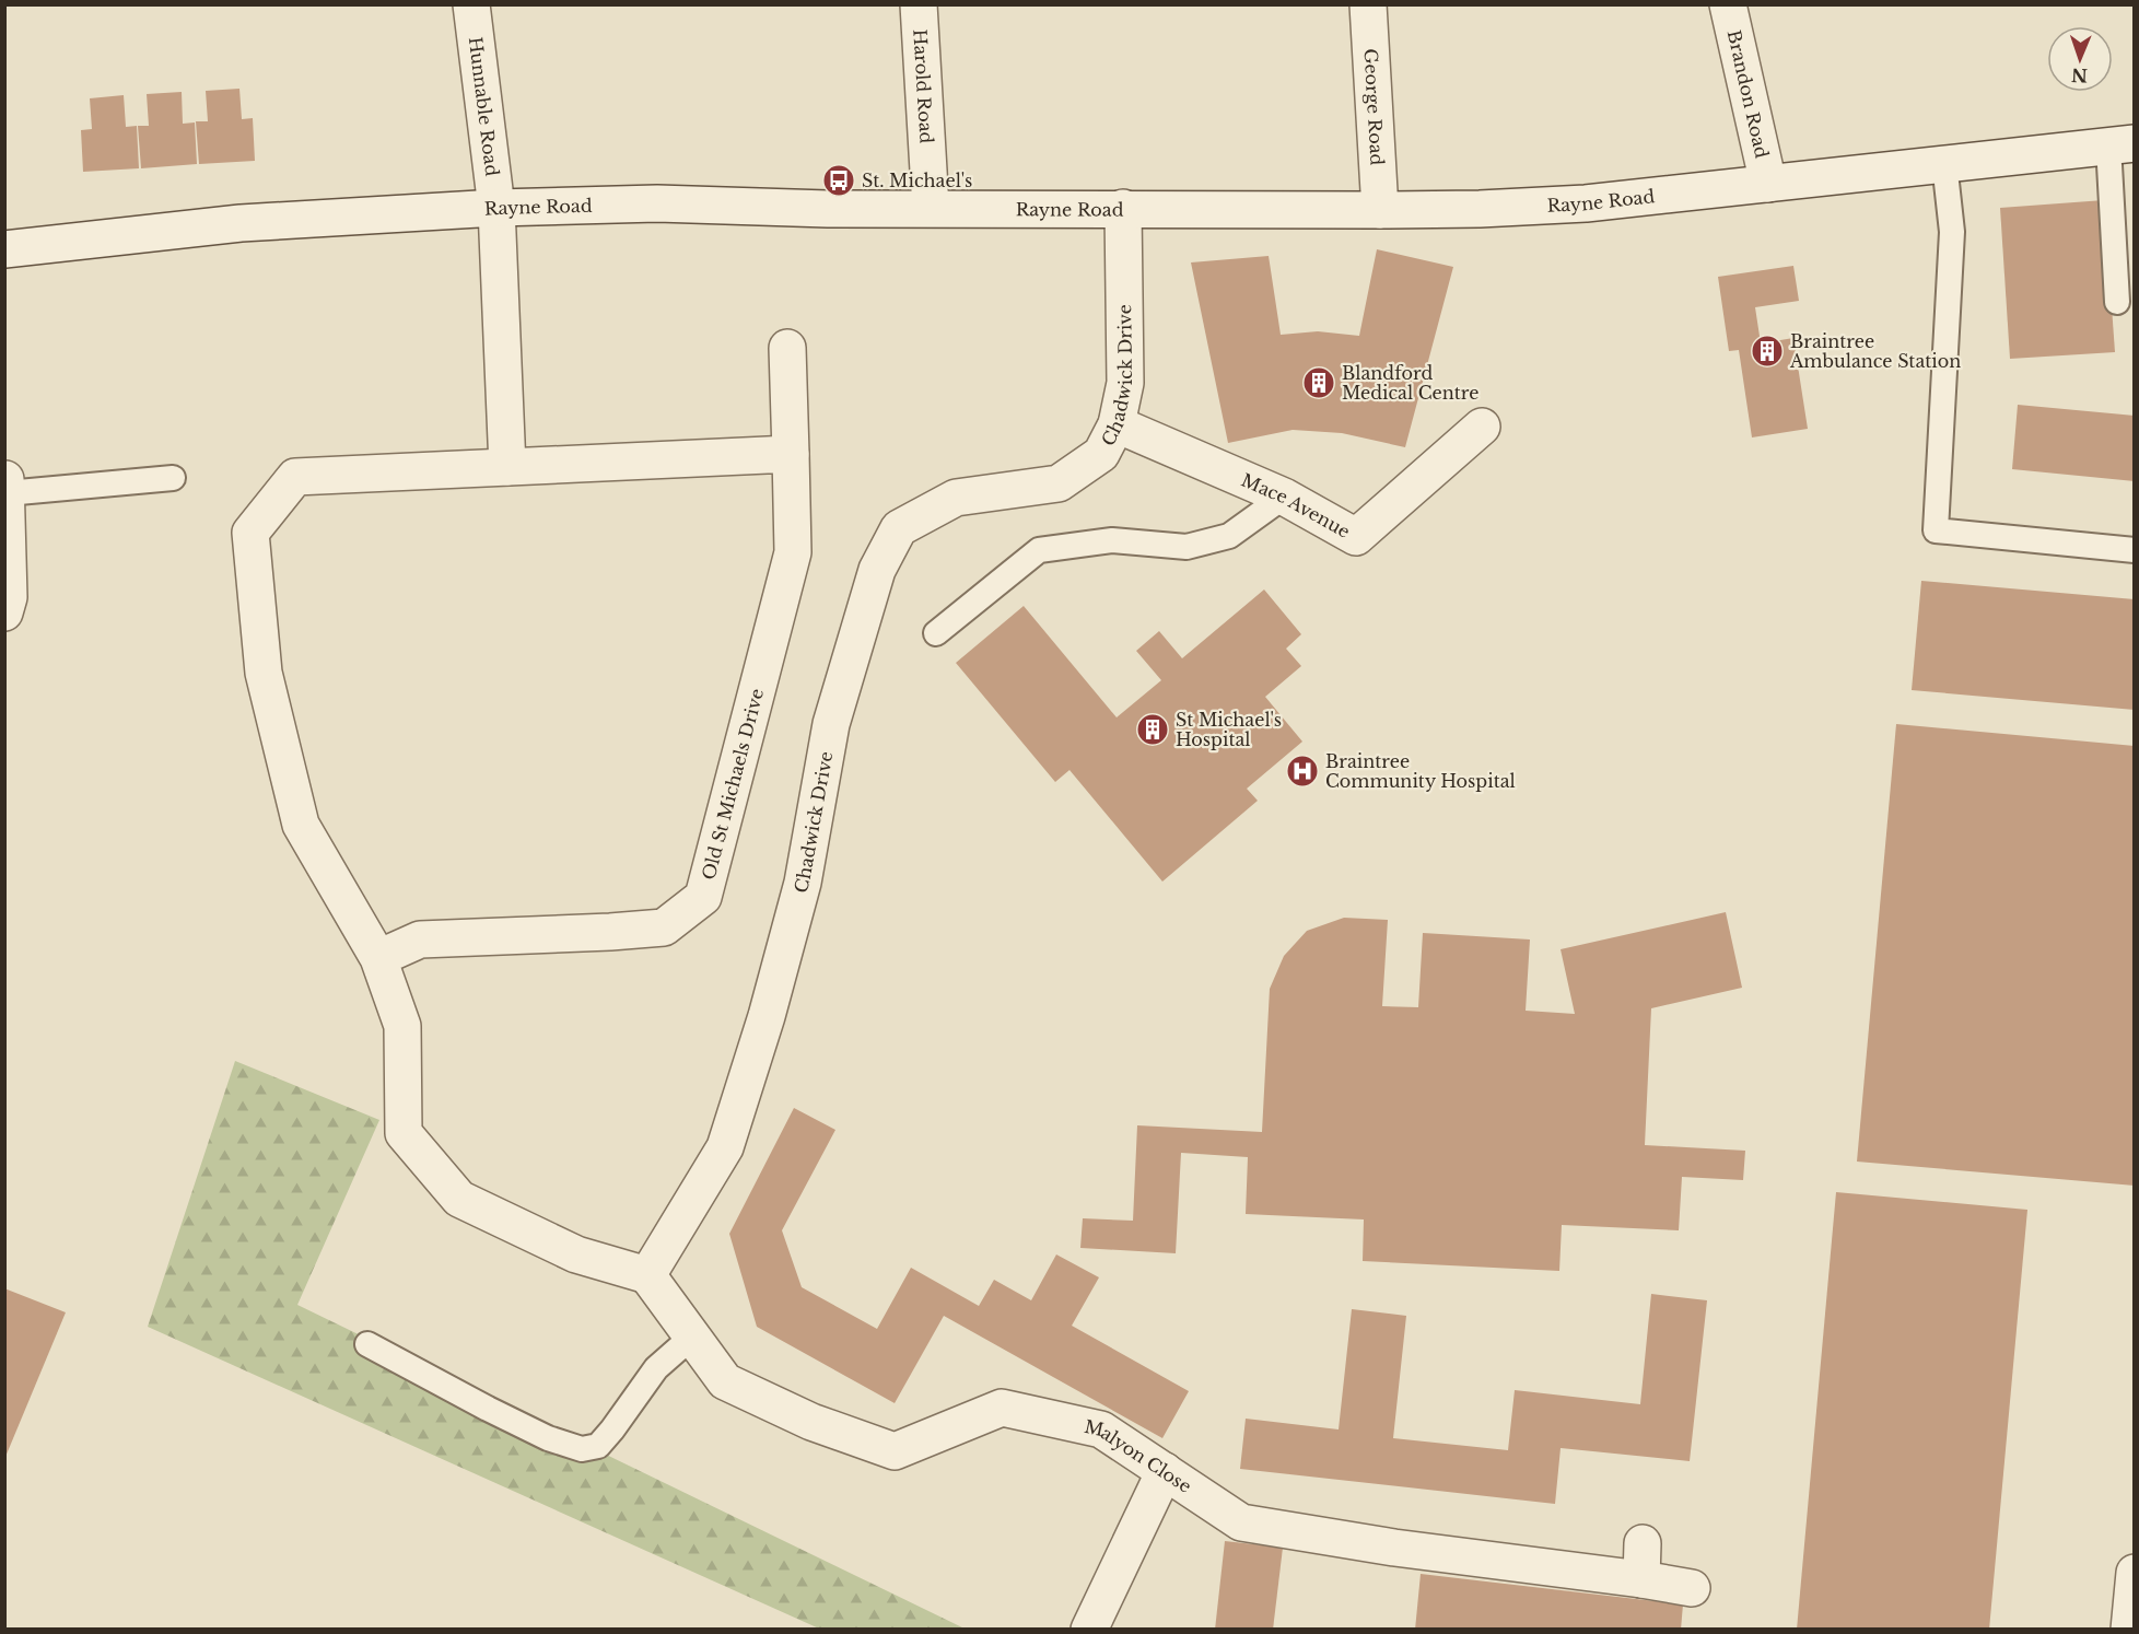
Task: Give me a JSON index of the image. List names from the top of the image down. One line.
{"streets":{"street":["Harold Road","Brandon Road","Hunnable Road","George Road","Rayne Road","Chadwick Drive","Mace Avenue","Old St Michaels Drive","Malyon Close"]},"crossings":[["Harold Road","Rayne Road"],["Brandon Road","Rayne Road"],["Hunnable Road","Rayne Road"],["George Road","Rayne Road"],["Rayne Road","Chadwick Drive"],["Chadwick Drive","Mace Avenue"],["Chadwick Drive","Malyon Close"]],"places":{"bus stop":["St. Michael's"],"building":["Braintree Ambulance Station","Blandford Medical Centre","St Michael's Hospital"],"hospital":["Braintree Community Hospital"]},"north":"bottom"}
